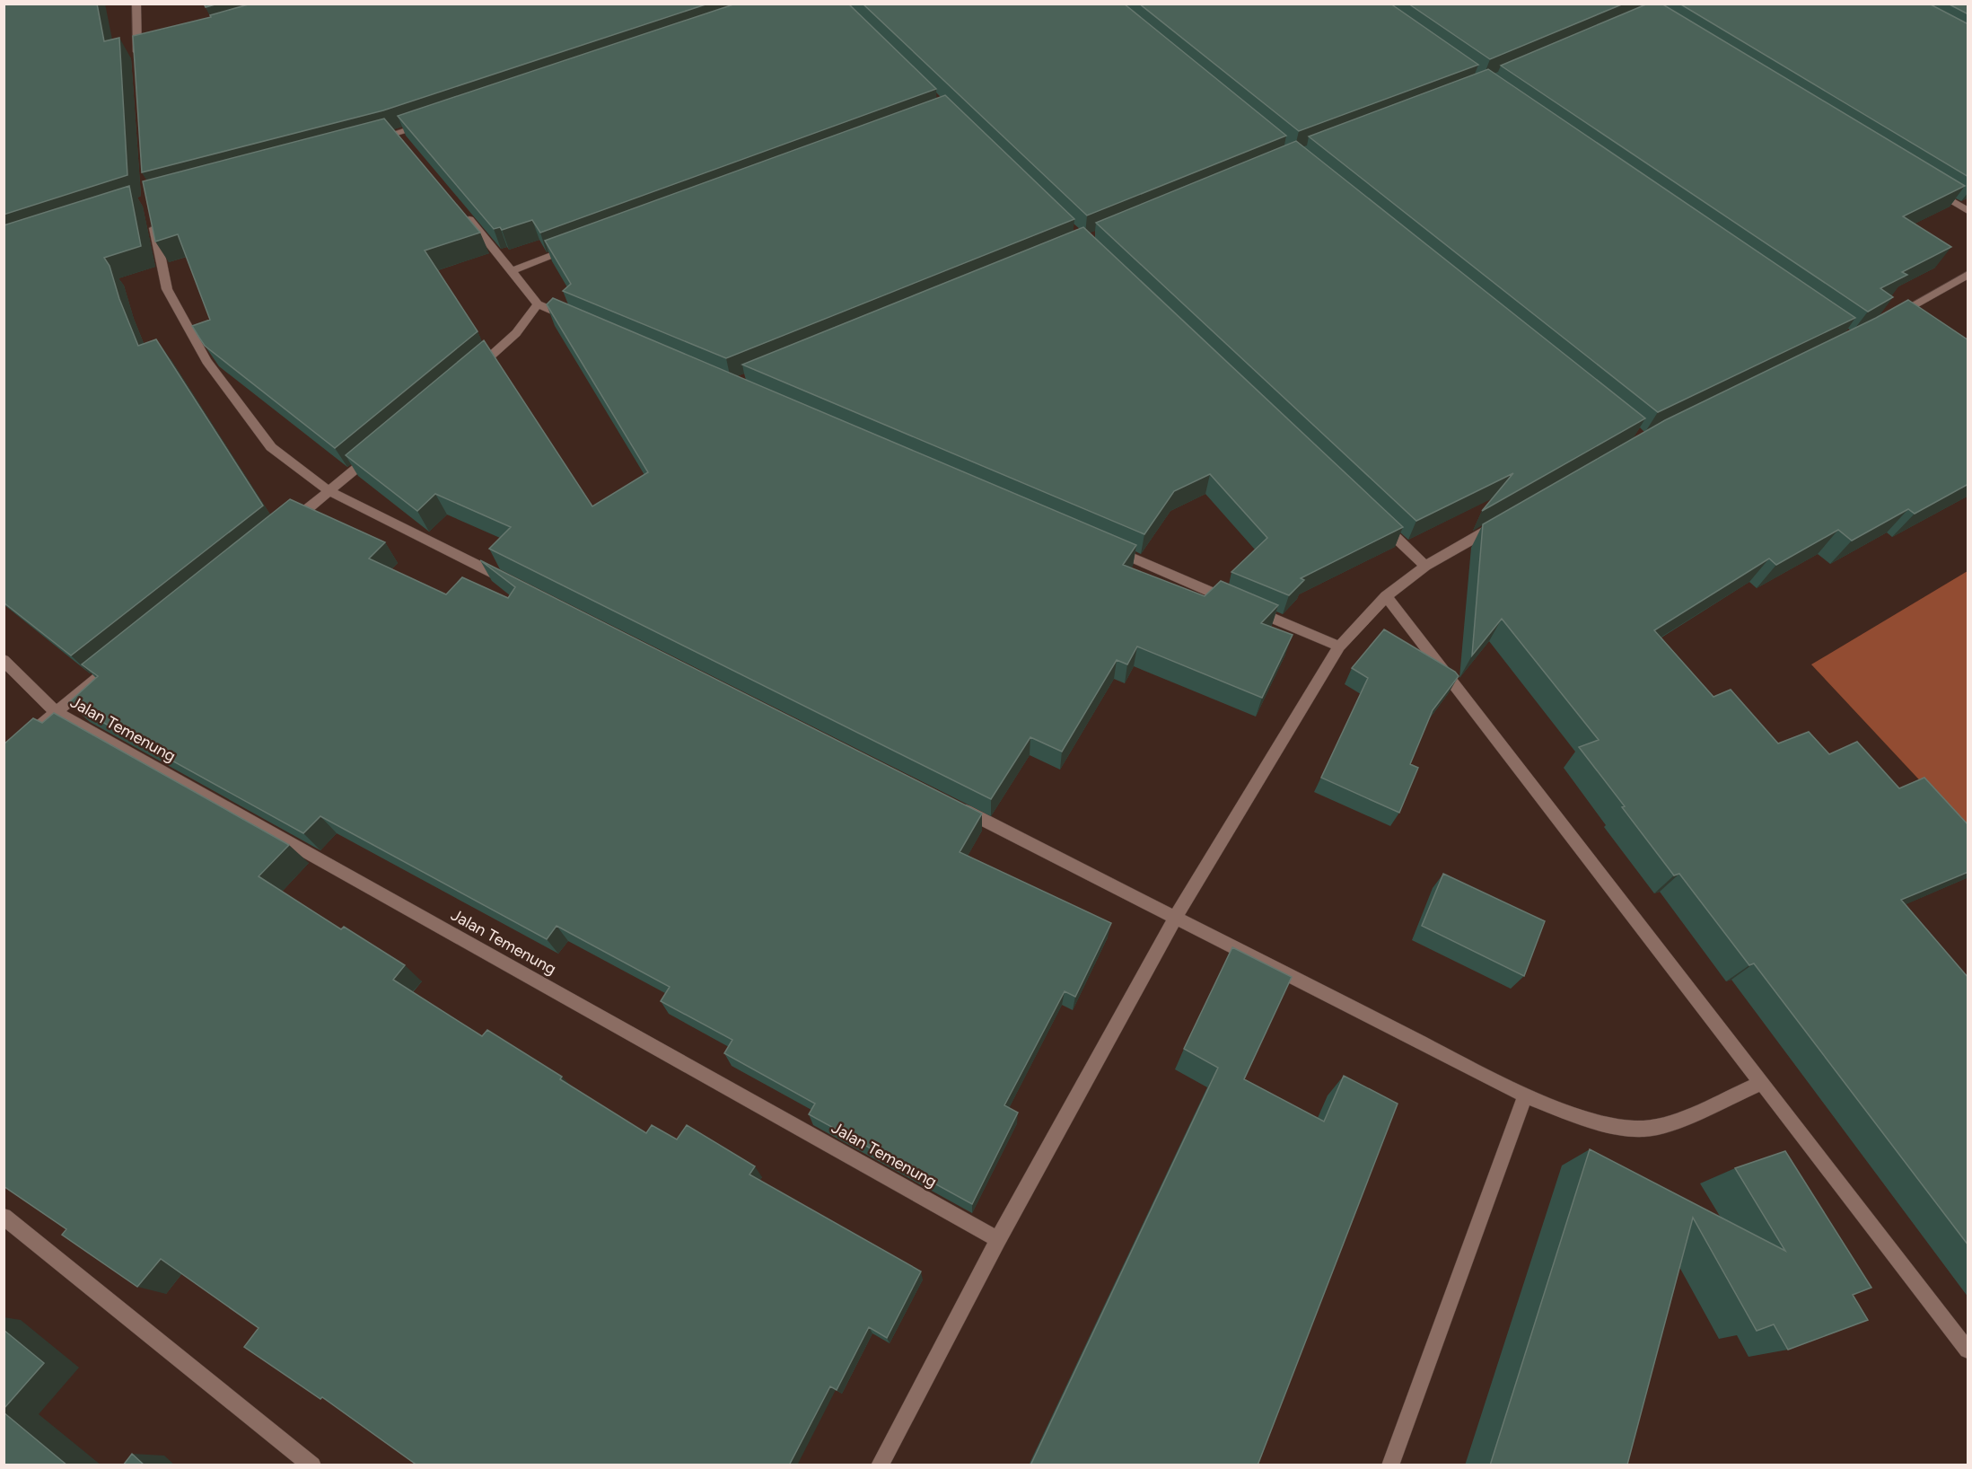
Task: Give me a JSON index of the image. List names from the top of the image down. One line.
{"streets":{"street":["Jalan Temenung"]}}
